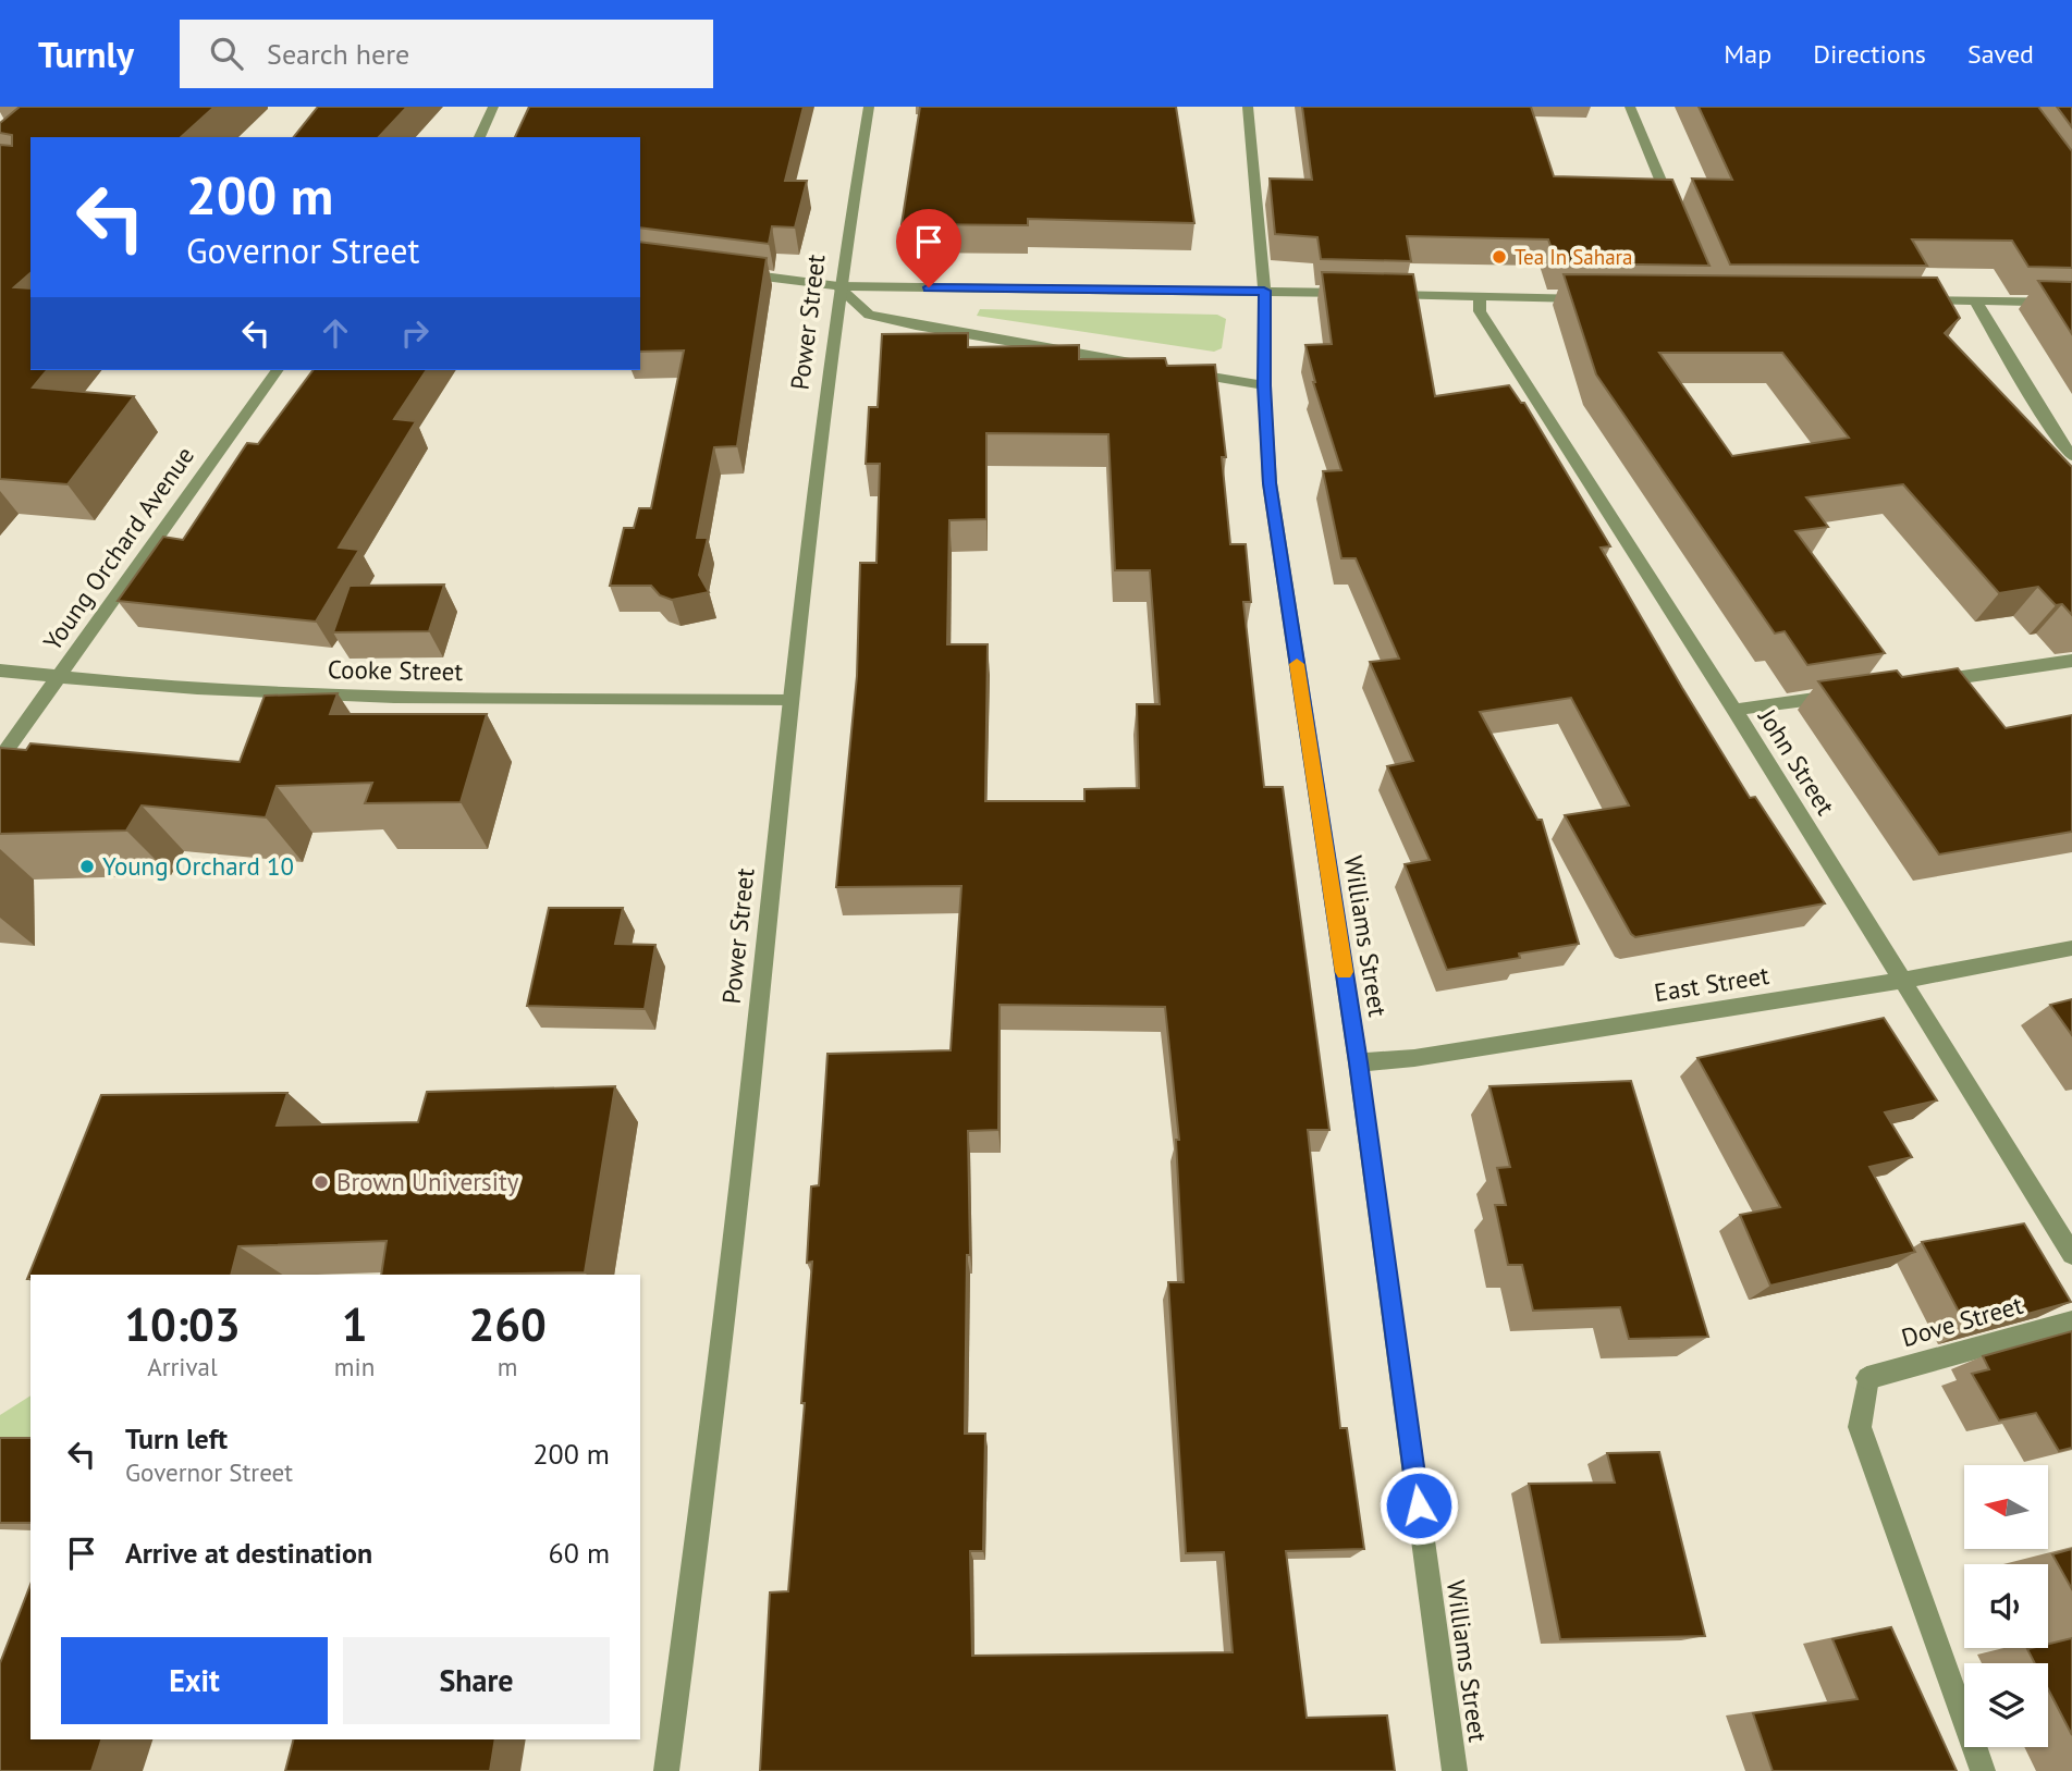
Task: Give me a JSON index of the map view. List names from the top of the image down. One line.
{"streets":{"street":["Power Street","Young Orchard Avenue","Cooke Street","John Street","Williams Street","East Street","Dove Street"]},"crossings":[["Power Street","Cooke Street"],["Young Orchard Avenue","Cooke Street"],["John Street","East Street"],["Williams Street","East Street"]],"places":["Tea In Sahara","Young Orchard 10","Brown University"],"north":"left","page":{"header":"Turnly","search":"Search here","nav":["Map","Directions","Saved"],"turn":["200 m","Governor Street"],"eta":["10:03","Arrival","1","min","260","m"],"list":[{"name":"Turn left","note":"Governor Street","value":"200 m"},{"name":"Arrive at destination","value":"60 m"}],"buttons":["Exit","Share"]}}
